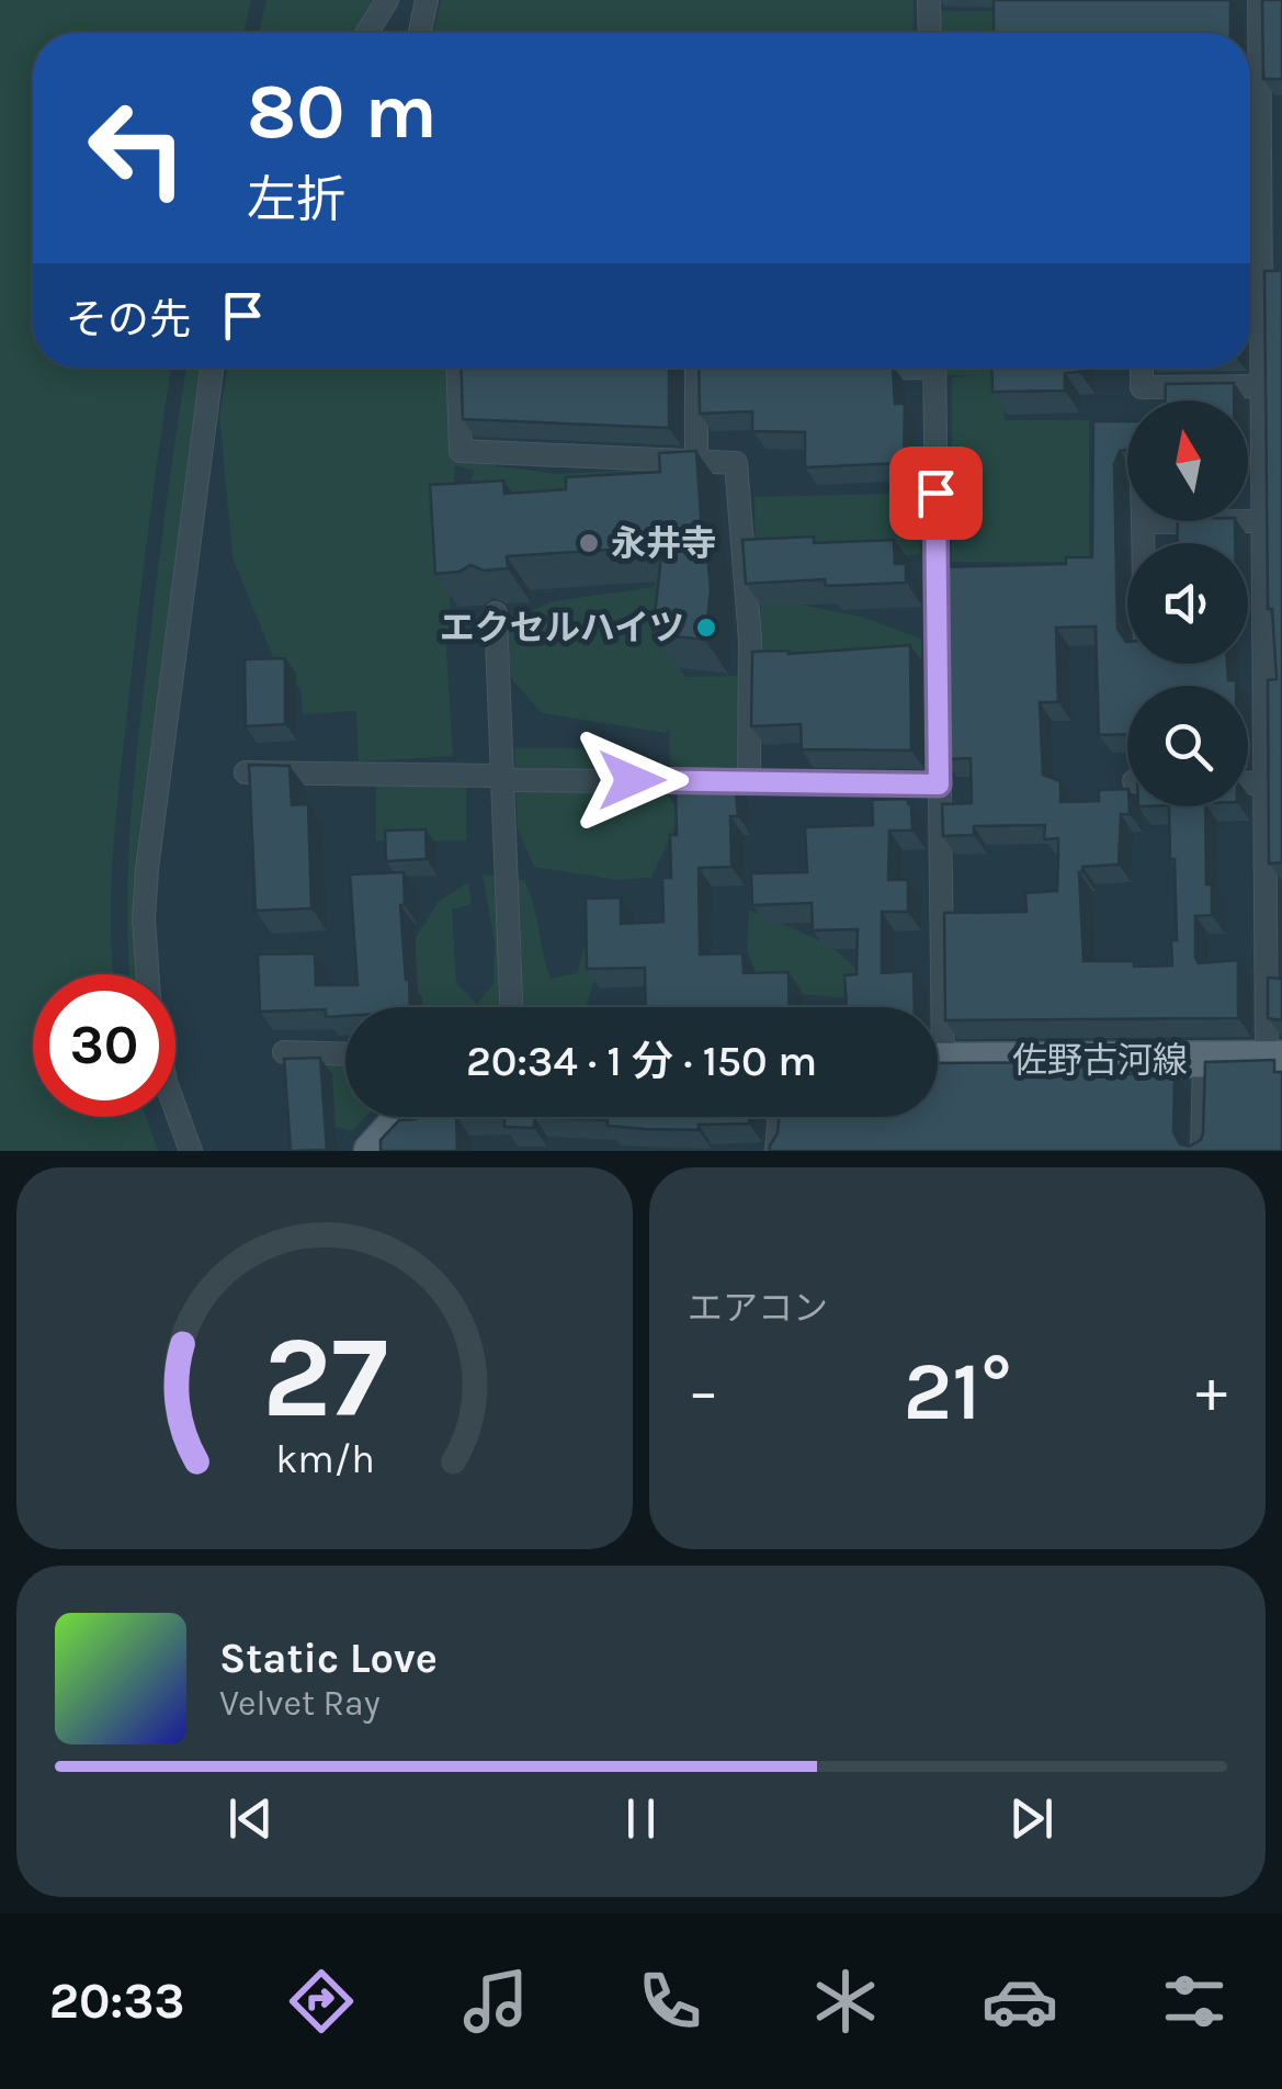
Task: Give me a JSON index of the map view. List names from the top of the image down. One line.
{"streets":{"main road":["佐野古河線"]},"places":["永井寺","エクセルハイツ"],"north":"top","page":{"turn":["80 m","左折"],"then":"その先","limit":"30","trip":"20:34 · 1 分 · 150 m","tile":"エアコン","heat":["−","21°","+"],"song":["Static Love","Velvet Ray"],"tabs":"20:33","gauge":["27","km/h"]}}
